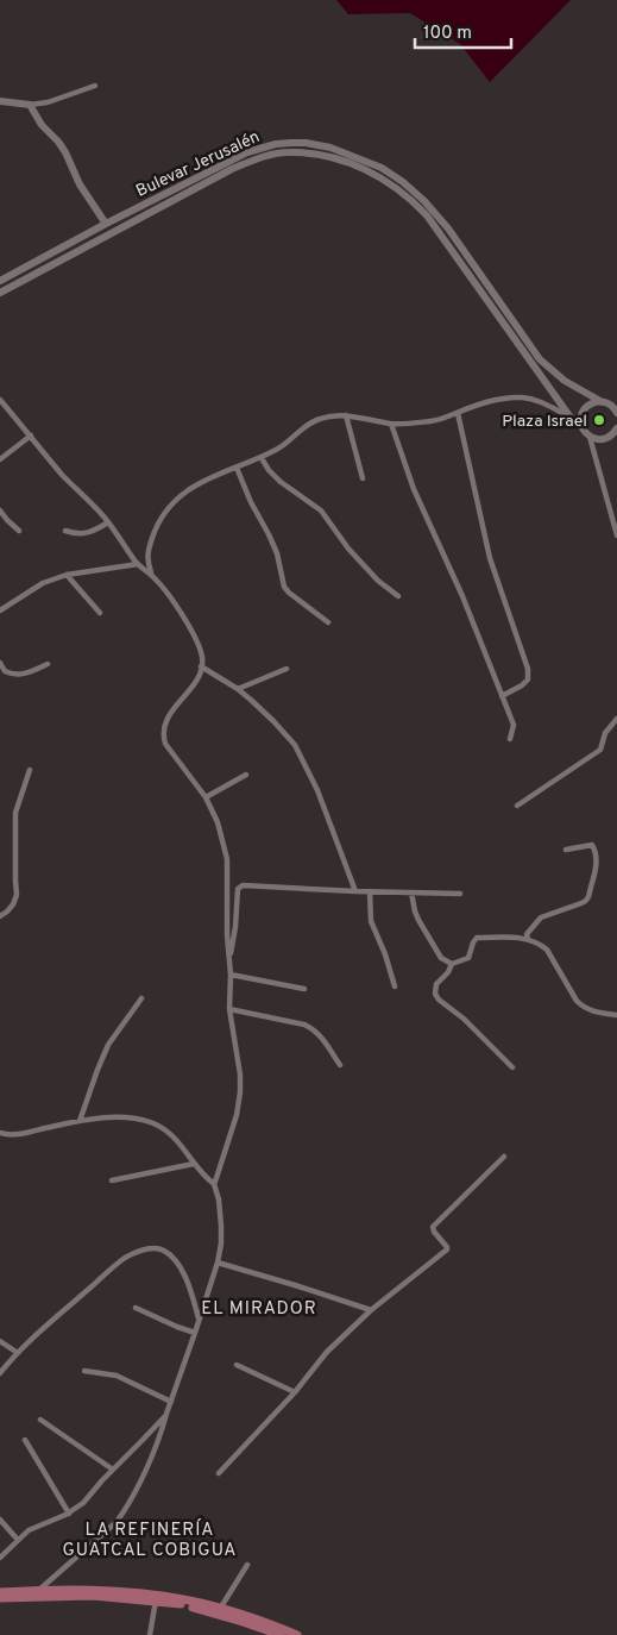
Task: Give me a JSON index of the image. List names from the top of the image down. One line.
{"streets":{"main road":["Bulevar Jerusalén"]},"districts":["EL MIRADOR","LA REFINERÍA GUATCAL COBIGUA"],"places":["Plaza Israel"],"scale_bar":"100 m"}
